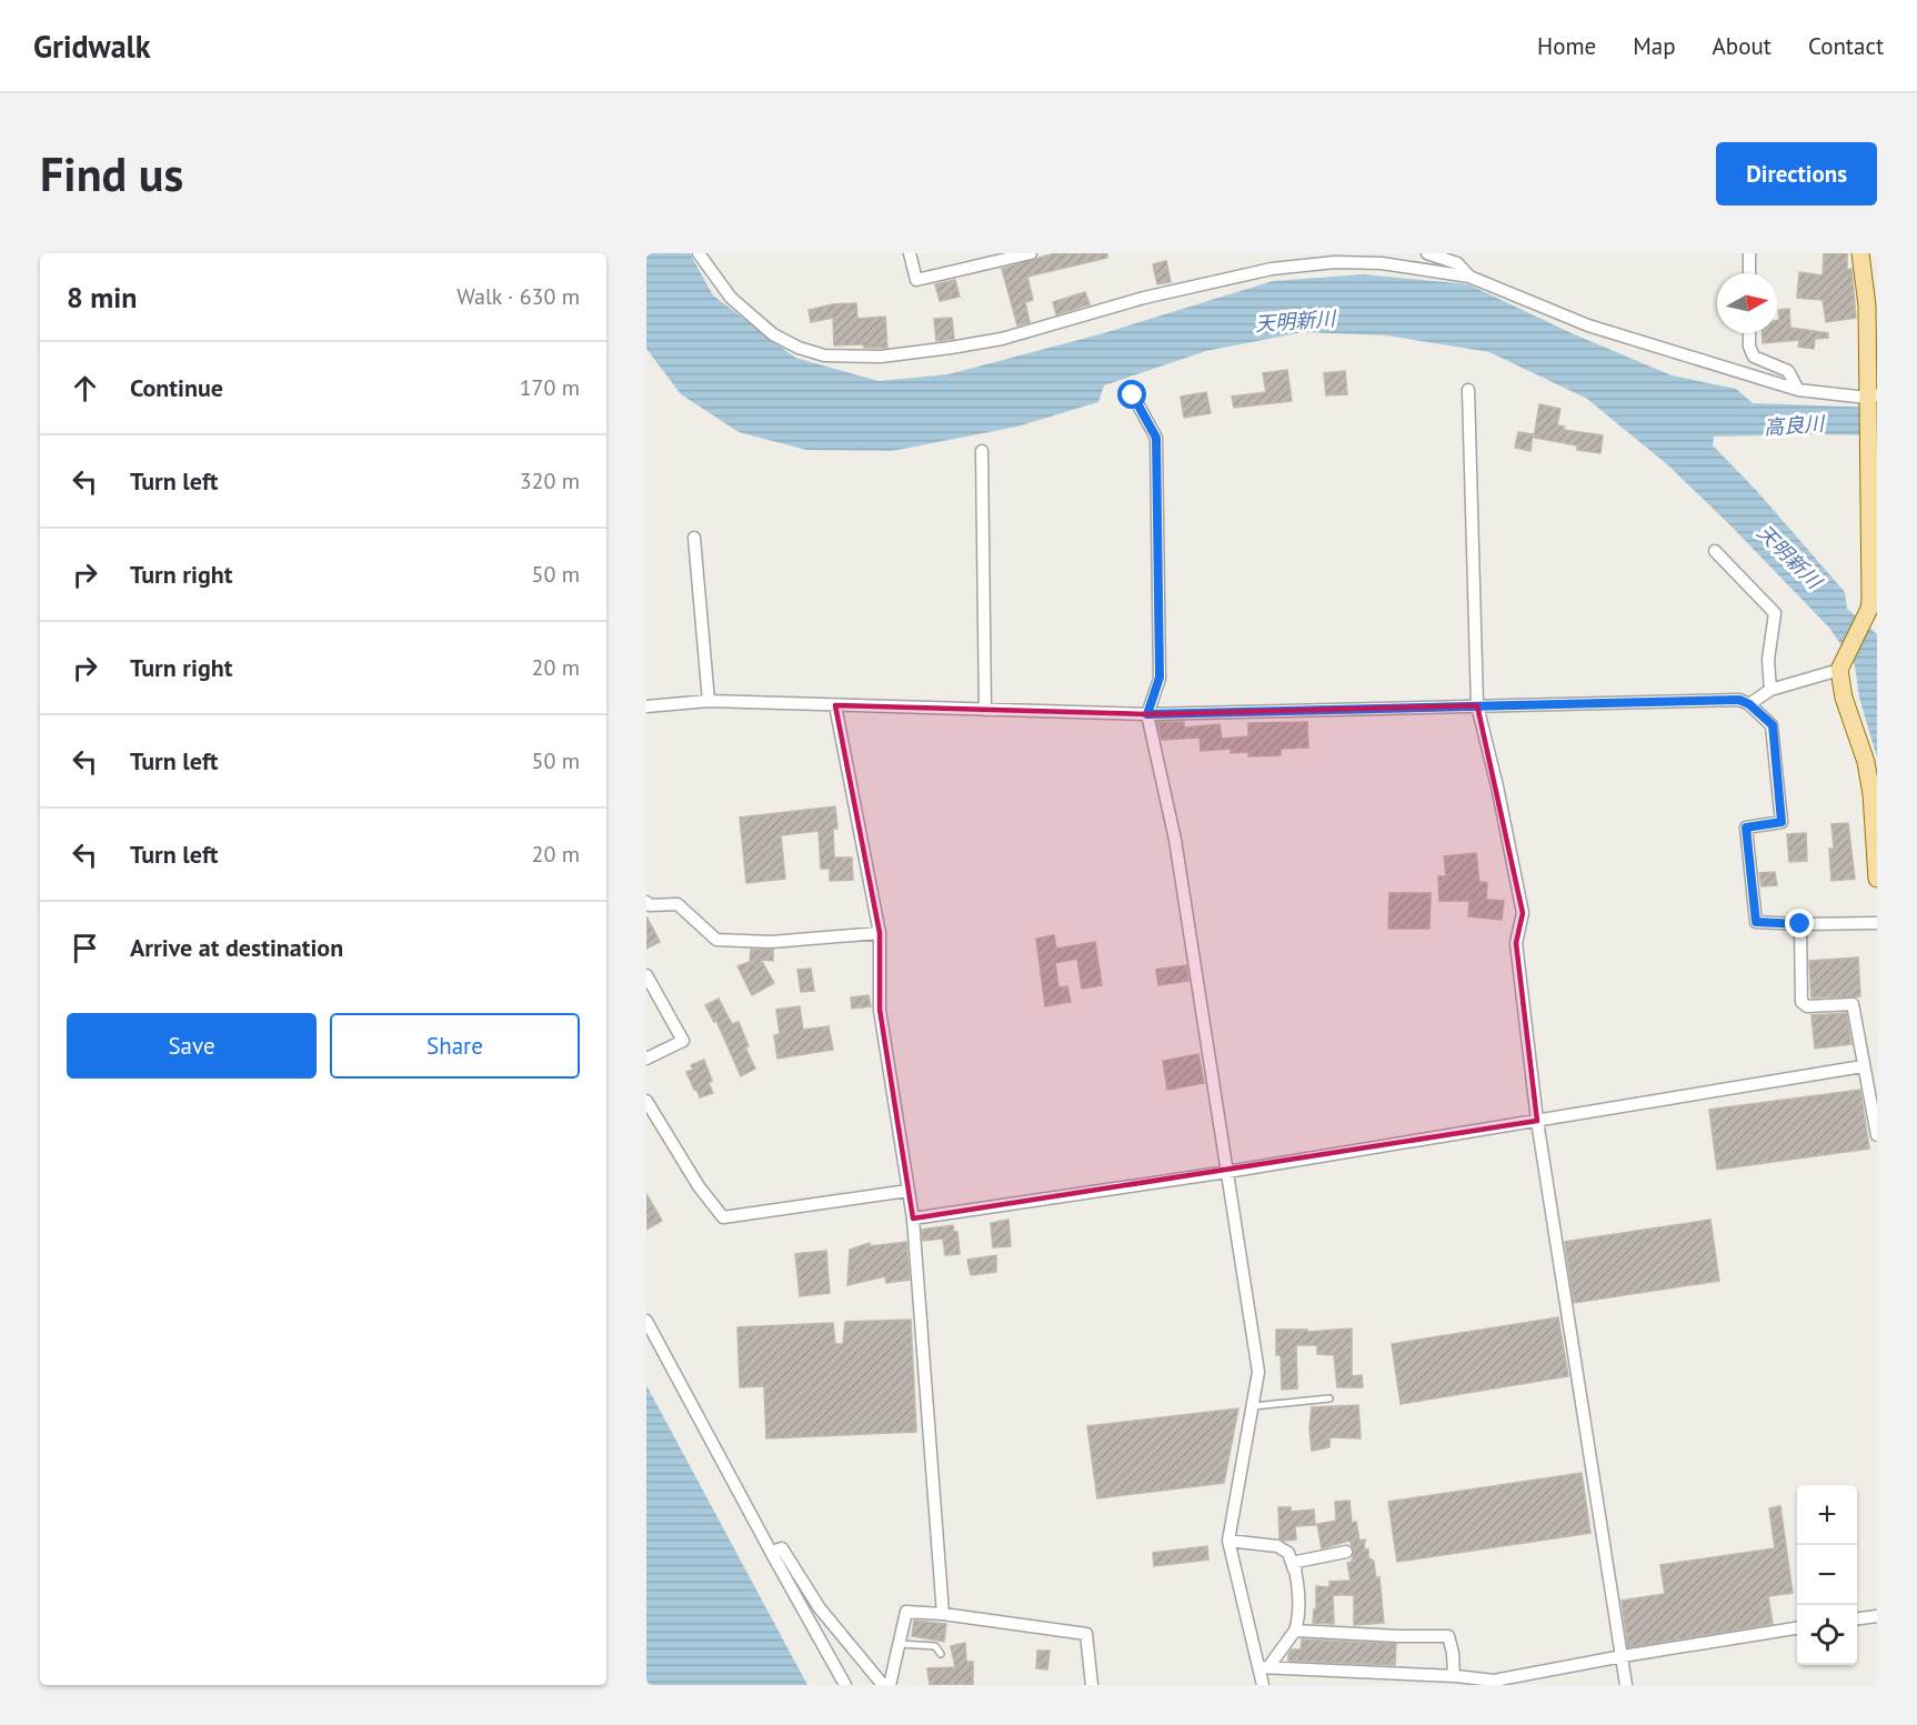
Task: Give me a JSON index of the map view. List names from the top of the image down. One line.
{"water":["天明新川","高良川"],"north":"right","page":{"header":"Gridwalk","nav":["Home","Map","About","Contact"],"buttons":["Directions",["Save","Share"]],"title":"Find us","heading":["8 min","Walk · 630 m"],"list":[["Continue","170 m"],["Turn left","320 m"],["Turn right","50 m"],["Turn right","20 m"],["Turn left","50 m"],["Turn left","20 m"],"Arrive at destination"],"map_buttons":["+","−"]}}
